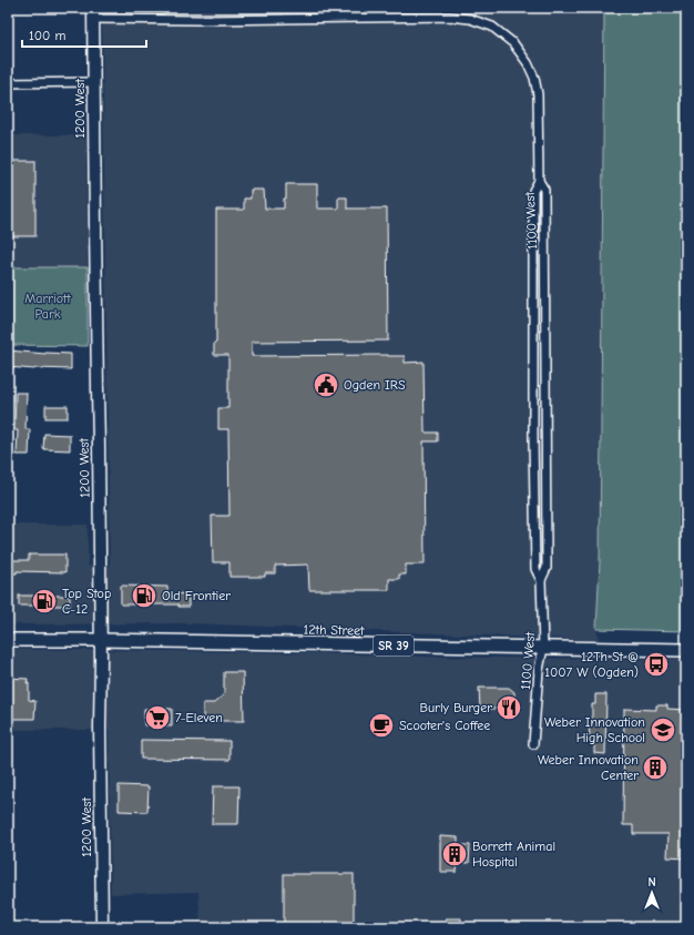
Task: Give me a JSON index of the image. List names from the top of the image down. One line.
{"streets":{"main road":["12th Street","SR 39"],"street":["1200 West","1100 West"]},"crossings":[["1200 West","12th Street"],["1100 West","12th Street"]],"parks":["Marriott Park"],"places":{"public building":["Ogden IRS"],"fuel station":["Old Frontier","Top Stop C-12"],"bus stop":["12Th St @ 1007 W (Ogden)"],"restaurant":["Burly Burger"],"supermarket":["7-Eleven"],"cafe":["Scooter's Coffee"],"school or university":["Weber Innovation High School"],"building":["Weber Innovation Center","Borrett Animal Hospital"]},"scale_bar":"100 m","north":"top"}
